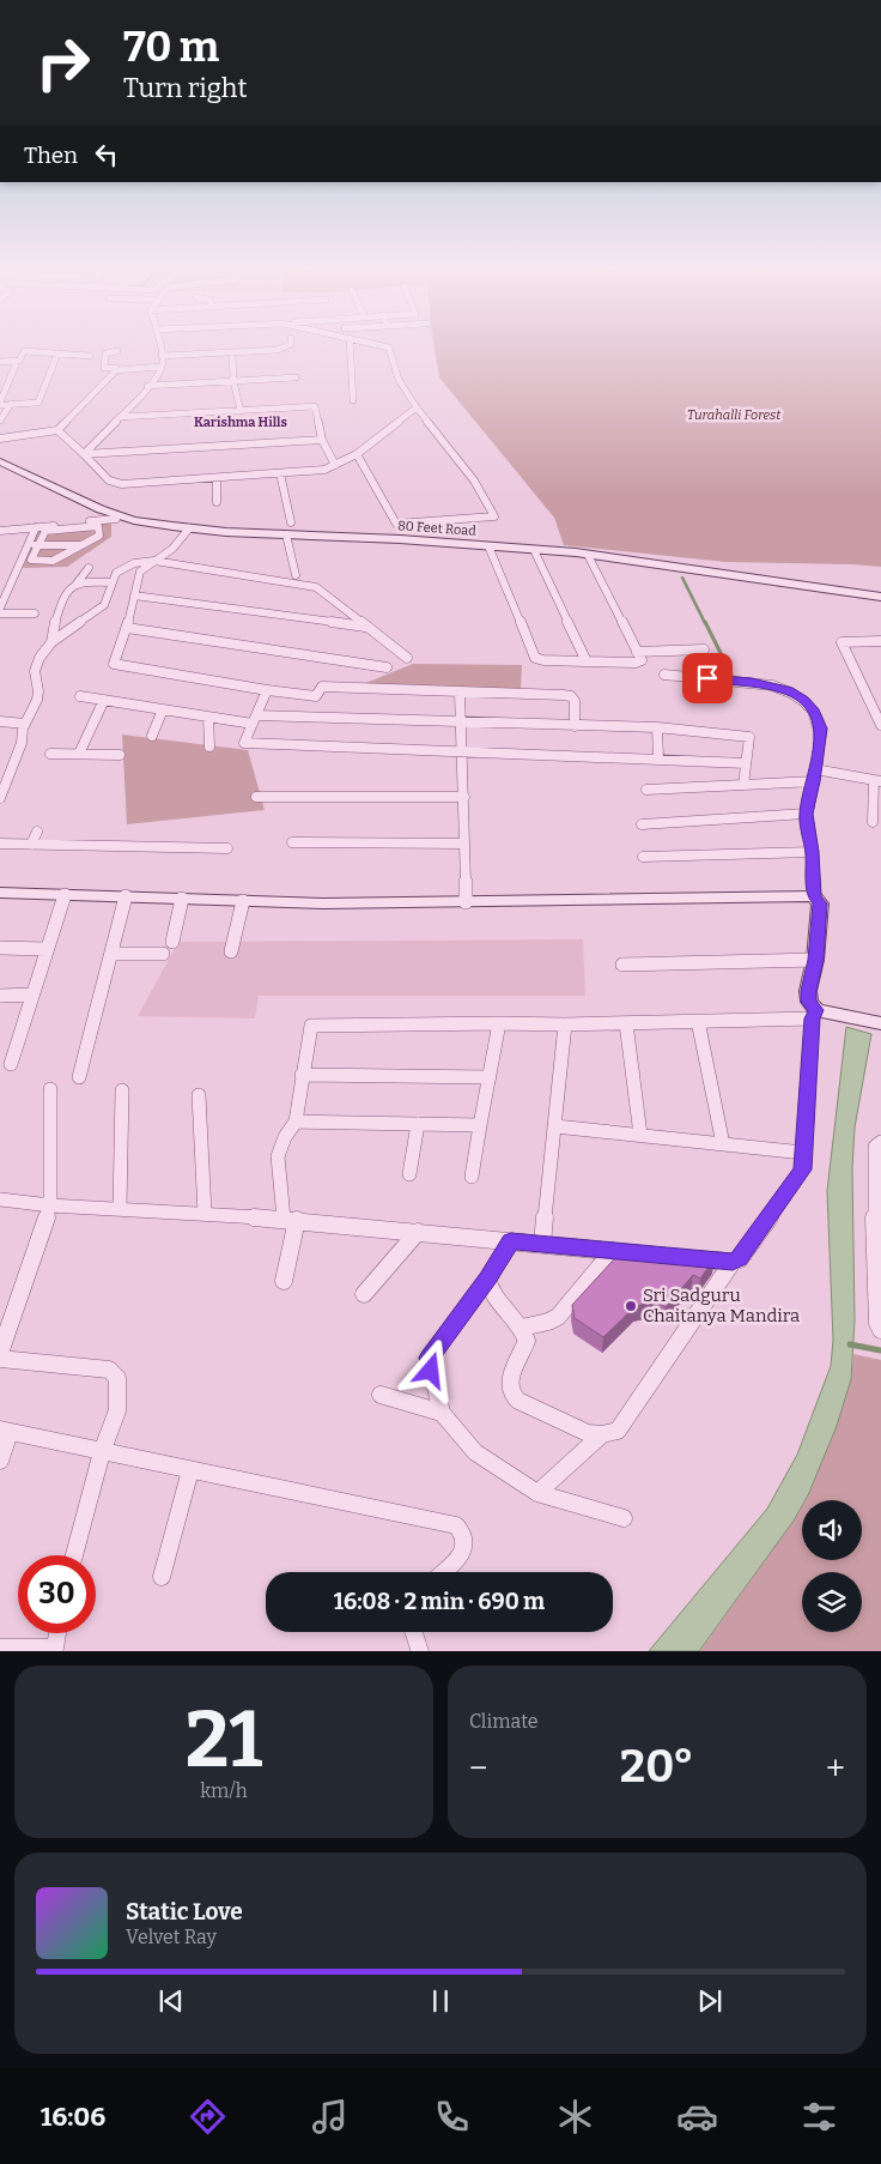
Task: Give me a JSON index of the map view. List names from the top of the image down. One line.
{"streets":{"main road":["80 Feet Road"]},"districts":["Karishma Hills"],"parks":["Turahalli Forest"],"places":["Sri Sadguru Chaitanya Mandira"],"page":{"turn":["70 m","Turn right"],"then":"Then","limit":"30","trip":"16:08 · 2 min · 690 m","tile":[["21","km/h"],"Climate"],"heat":["−","20°","+"],"song":["Static Love","Velvet Ray"],"tabs":"16:06"}}
